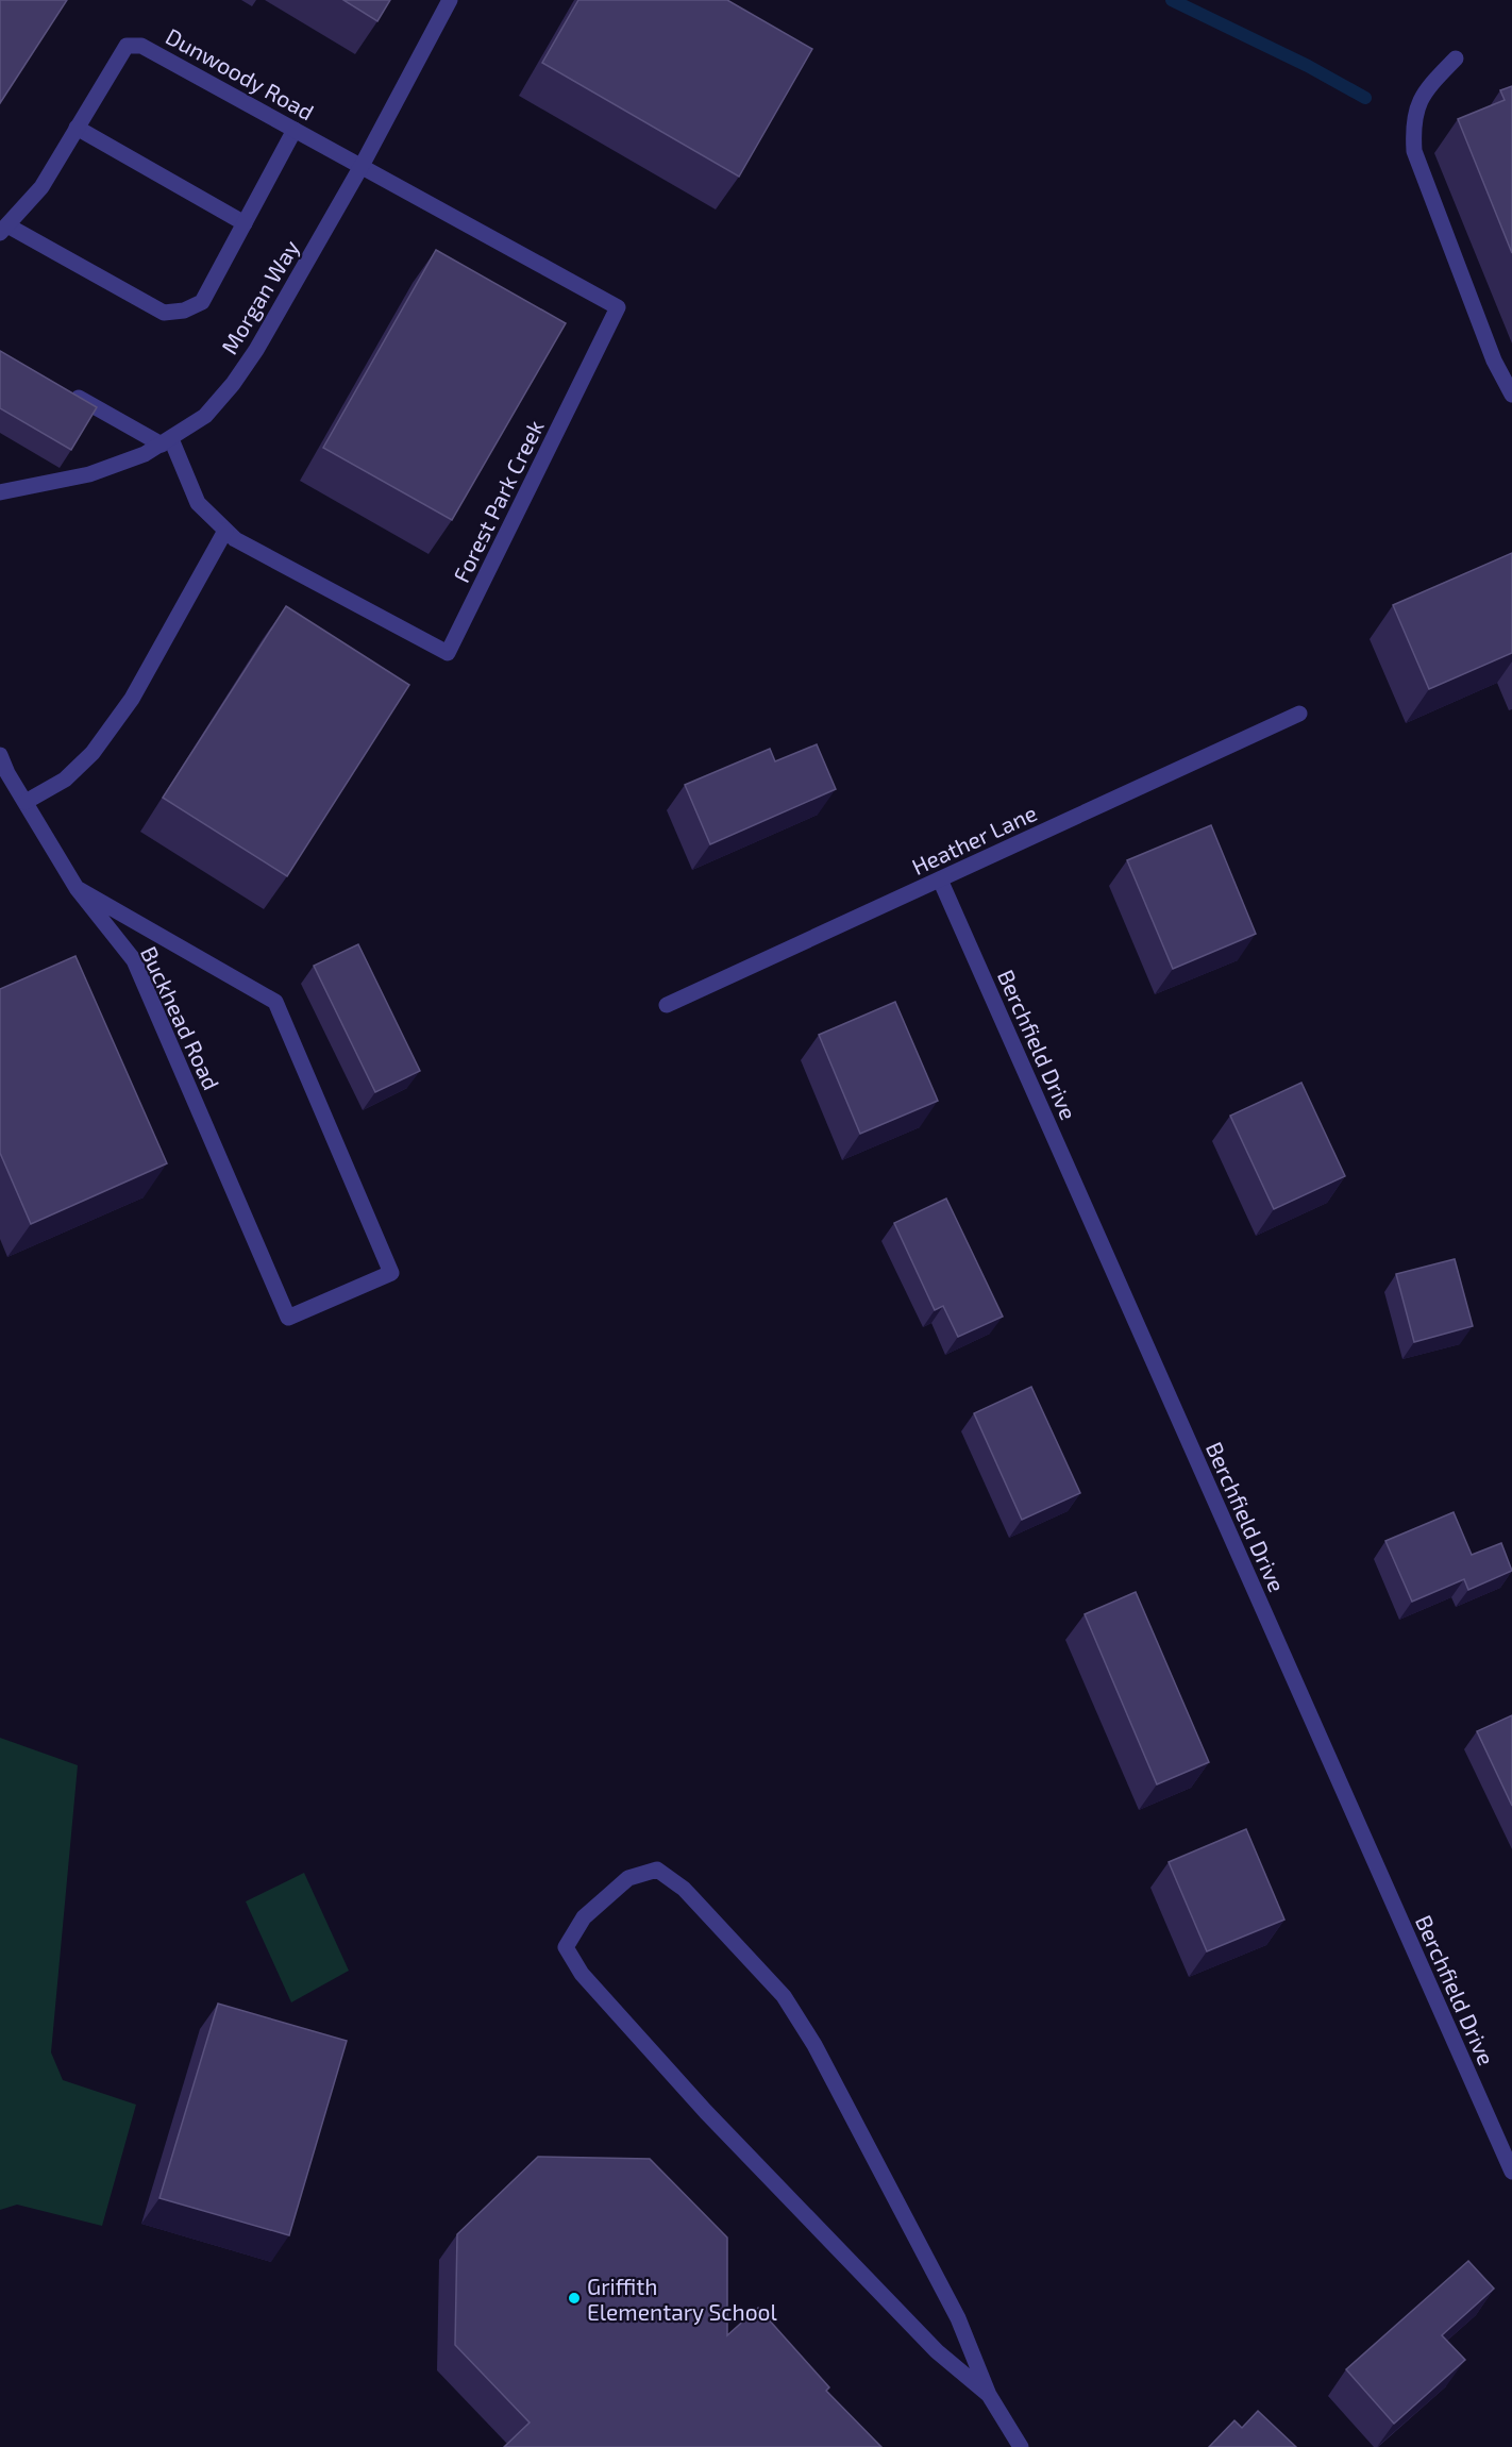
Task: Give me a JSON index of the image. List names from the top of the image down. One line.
{"streets":{"street":["Dunwoody Road","Morgan Way","Forest Park Creek","Heather Lane","Buckhead Road","Berchfield Drive"]},"crossings":[["Dunwoody Road","Morgan Way"],["Dunwoody Road","Forest Park Creek"],["Morgan Way","Forest Park Creek"],["Heather Lane","Berchfield Drive"]],"places":["Griffith Elementary School"]}
